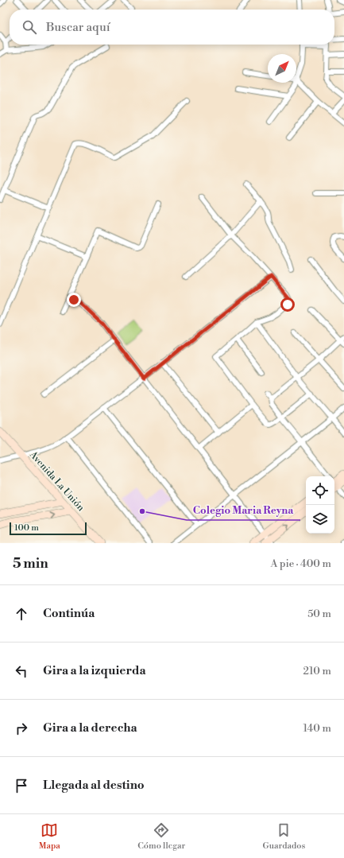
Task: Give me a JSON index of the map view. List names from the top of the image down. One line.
{"streets":{"street":["Avenida La Unión"]},"places":["Colegio Maria Reyna"],"scale_bar":"100 m","north":"top right","page":{"search":"Buscar aquí","scale":"100 m","heading":["5 min","A pie · 400 m"],"list":[["Continúa","50 m"],["Gira a la izquierda","210 m"],["Gira a la derecha","140 m"],"Llegada al destino"],"nav":["Mapa","Cómo llegar","Guardados"]}}
